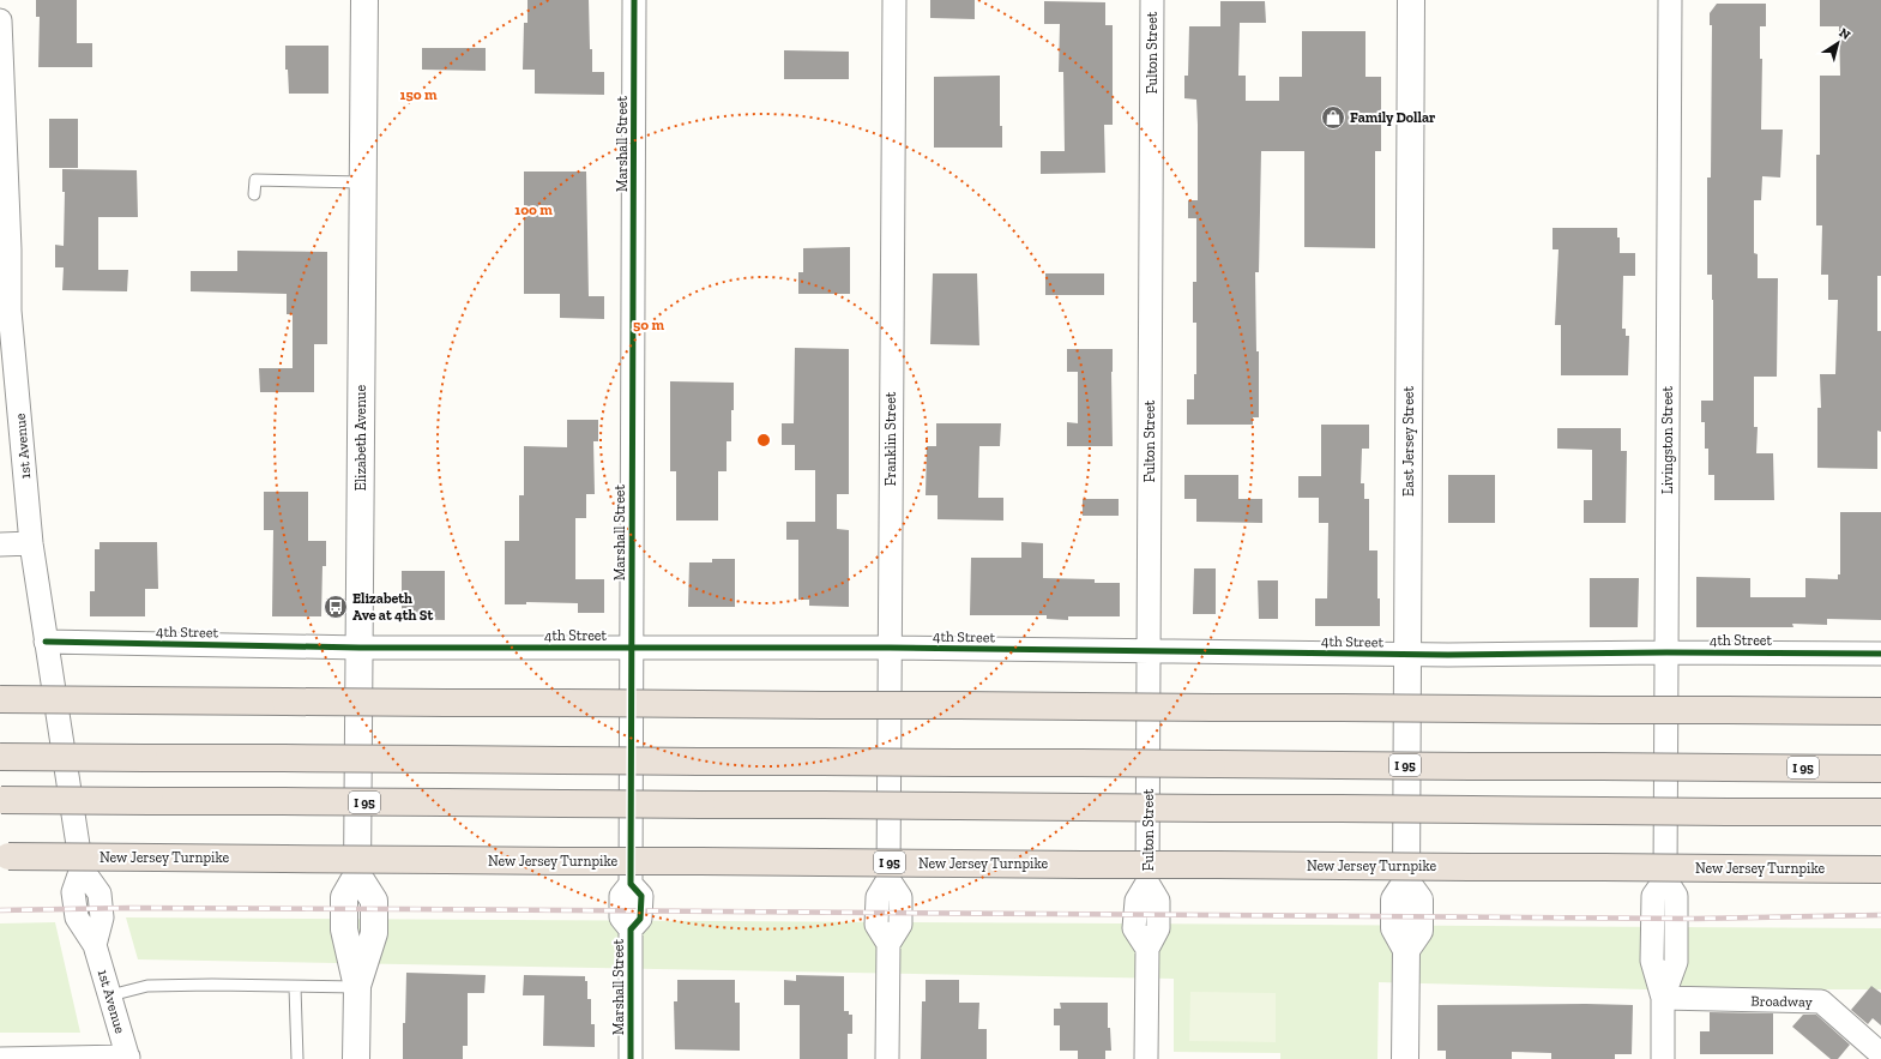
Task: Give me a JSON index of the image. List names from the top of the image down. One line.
{"streets":{"highway":["I 95","New Jersey Turnpike"],"street":["Fulton Street","Marshall Street","Elizabeth Avenue","Franklin Street","Livingston Street","East Jersey Street","1st Avenue","4th Street","Broadway"]},"crossings":[["Fulton Street","4th Street"],["Marshall Street","4th Street"],["Elizabeth Avenue","4th Street"],["Franklin Street","4th Street"],["Livingston Street","4th Street"],["Livingston Street","Broadway"],["East Jersey Street","4th Street"],["1st Avenue","4th Street"]],"places":{"shop":["Family Dollar"],"bus stop":["Elizabeth Ave at 4th St"]},"north":"top right","rings":["150 m","100 m","50 m"]}
